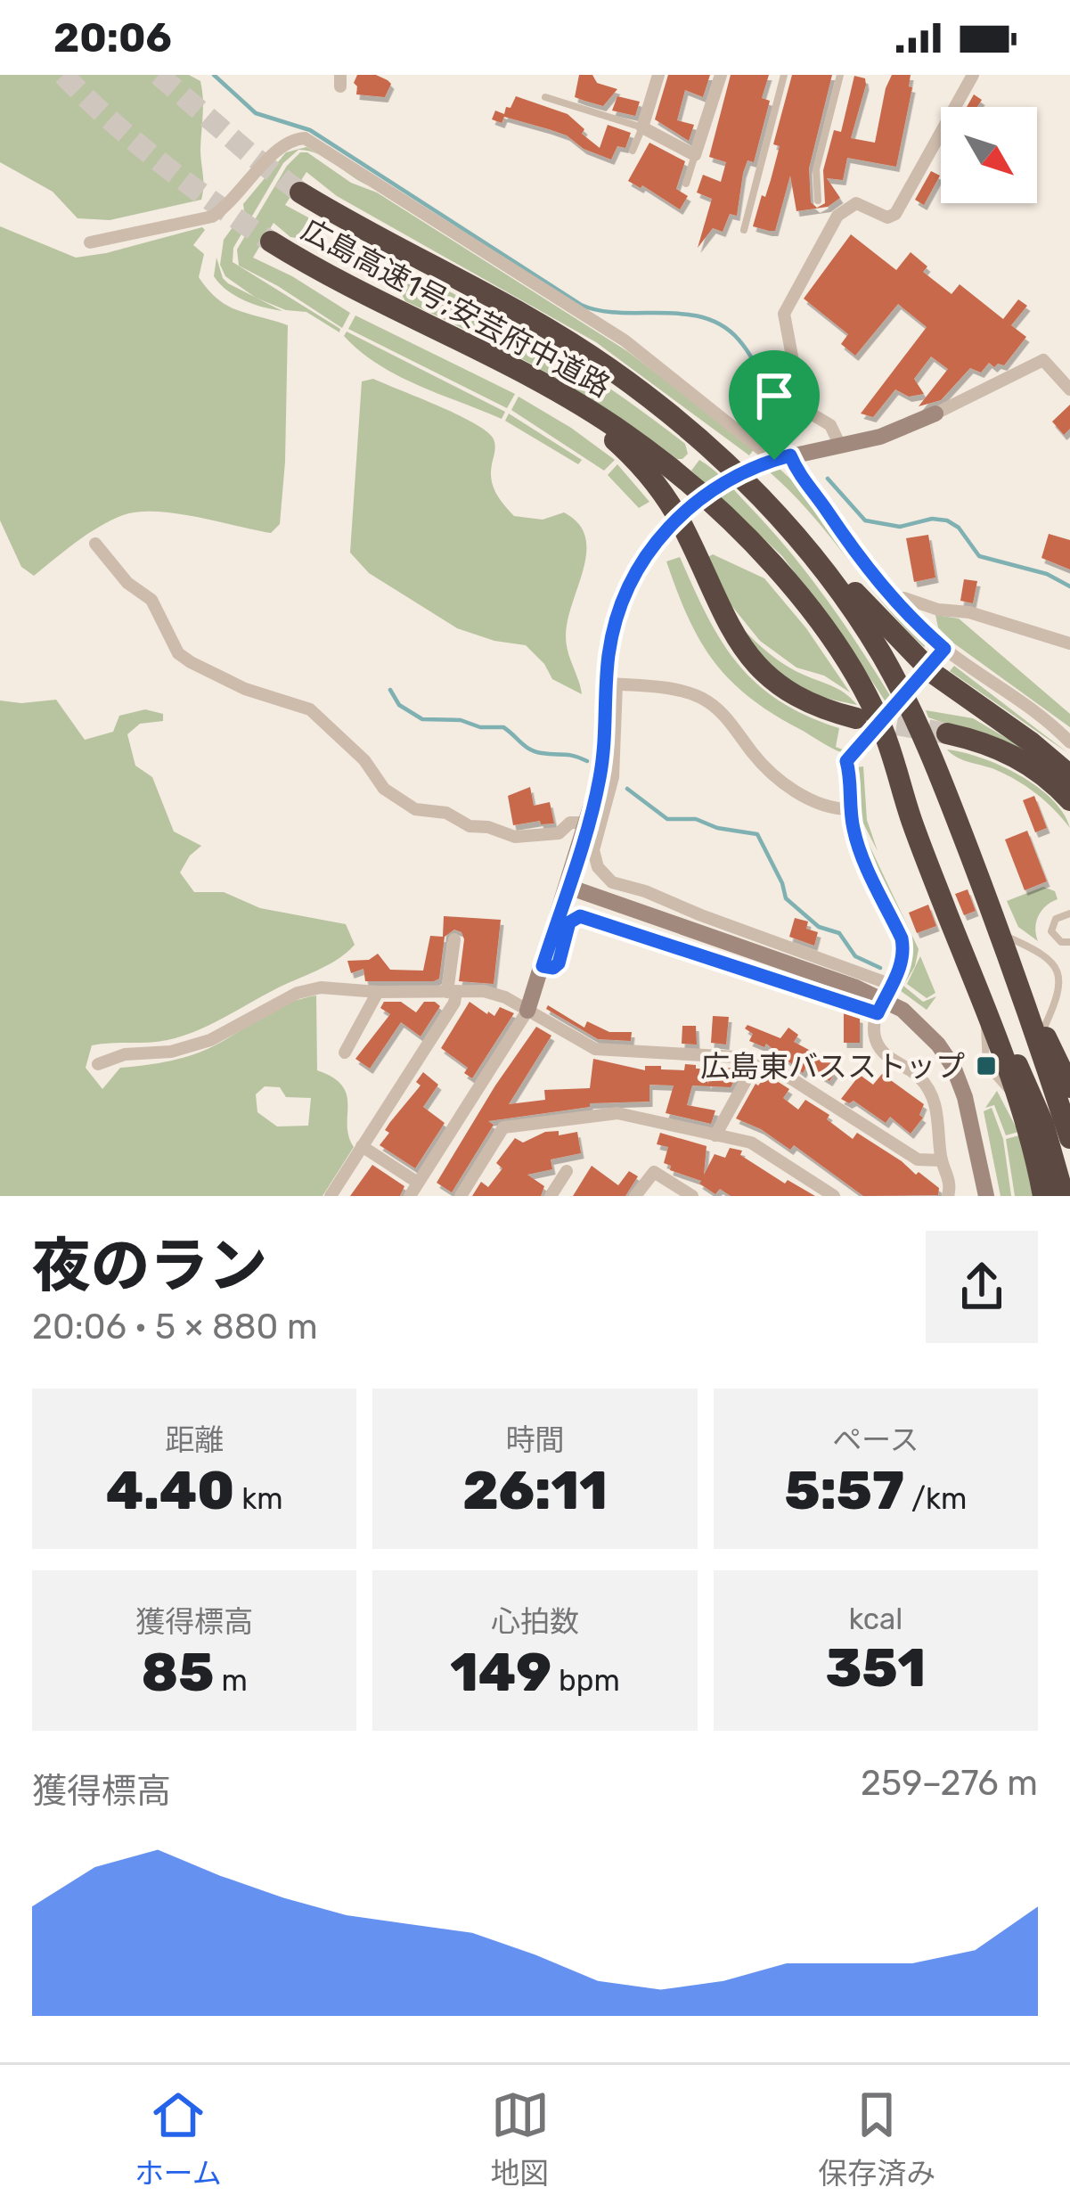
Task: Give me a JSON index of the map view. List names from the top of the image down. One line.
{"streets":{"highway":["広島高速1号;安芸府中道路"]},"places":{"transit":["広島東バスストップ"]},"north":"bottom right","page":{"status":"20:06","heading":["夜のラン","20:06 · 5 × 880 m"],"stats":[["距離","4.40 km"],["時間","26:11"],["ペース","5:57 /km"],["獲得標高","85 m"],["心拍数","149 bpm"],["kcal","351"]],"chart":["獲得標高","259–276 m"],"tabs":["ホーム","地図","保存済み"]}}
